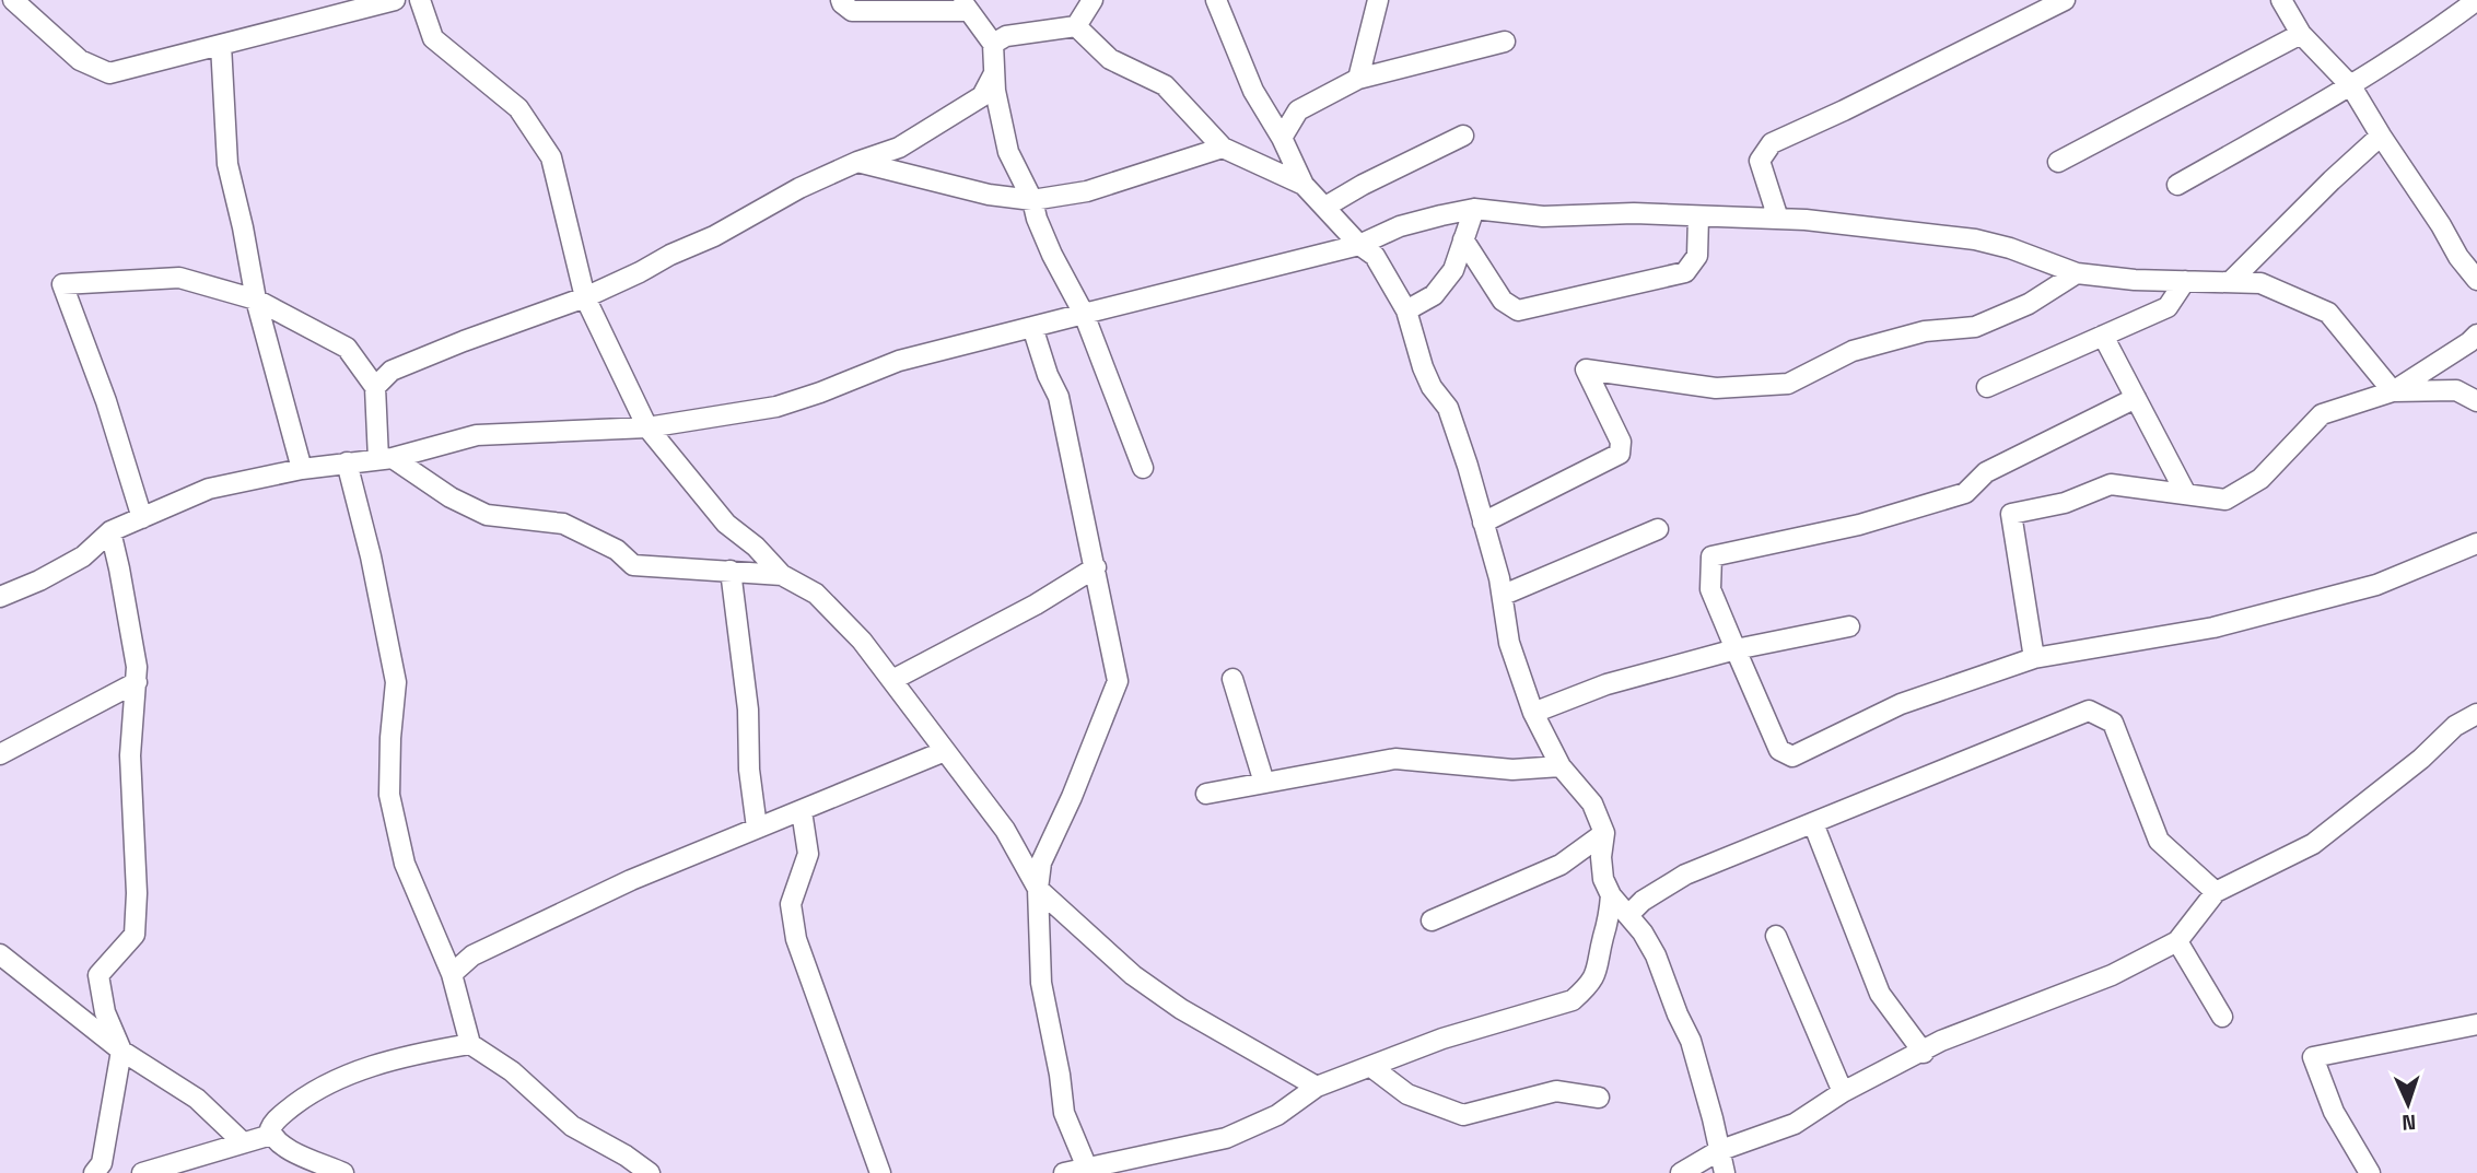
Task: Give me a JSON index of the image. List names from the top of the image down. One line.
{"north":"bottom"}
